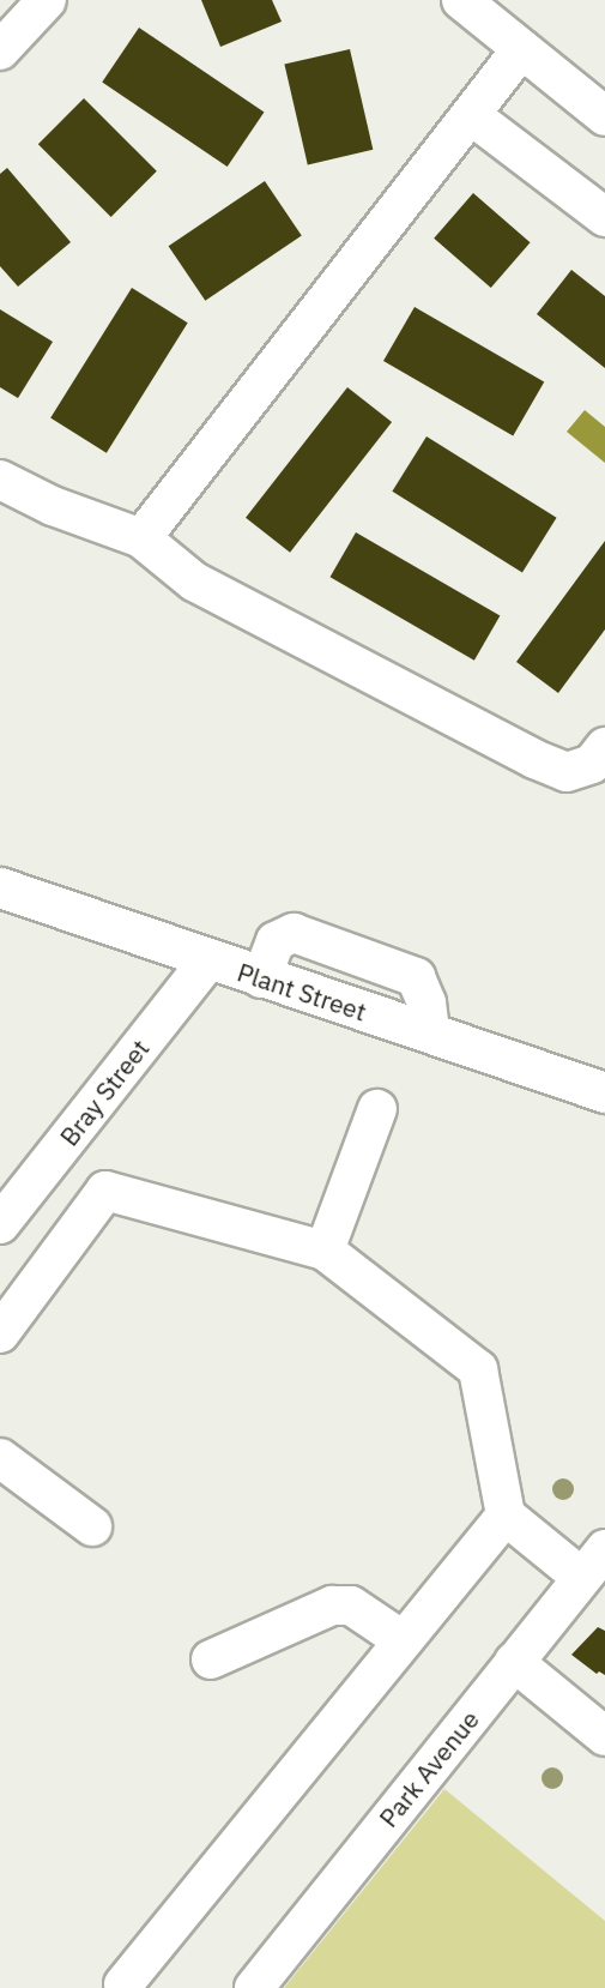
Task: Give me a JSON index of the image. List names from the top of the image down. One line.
{"streets":{"main road":["Plant Street"],"street":["Bray Street","Park Avenue"]},"crossings":[["Plant Street","Bray Street"]]}
